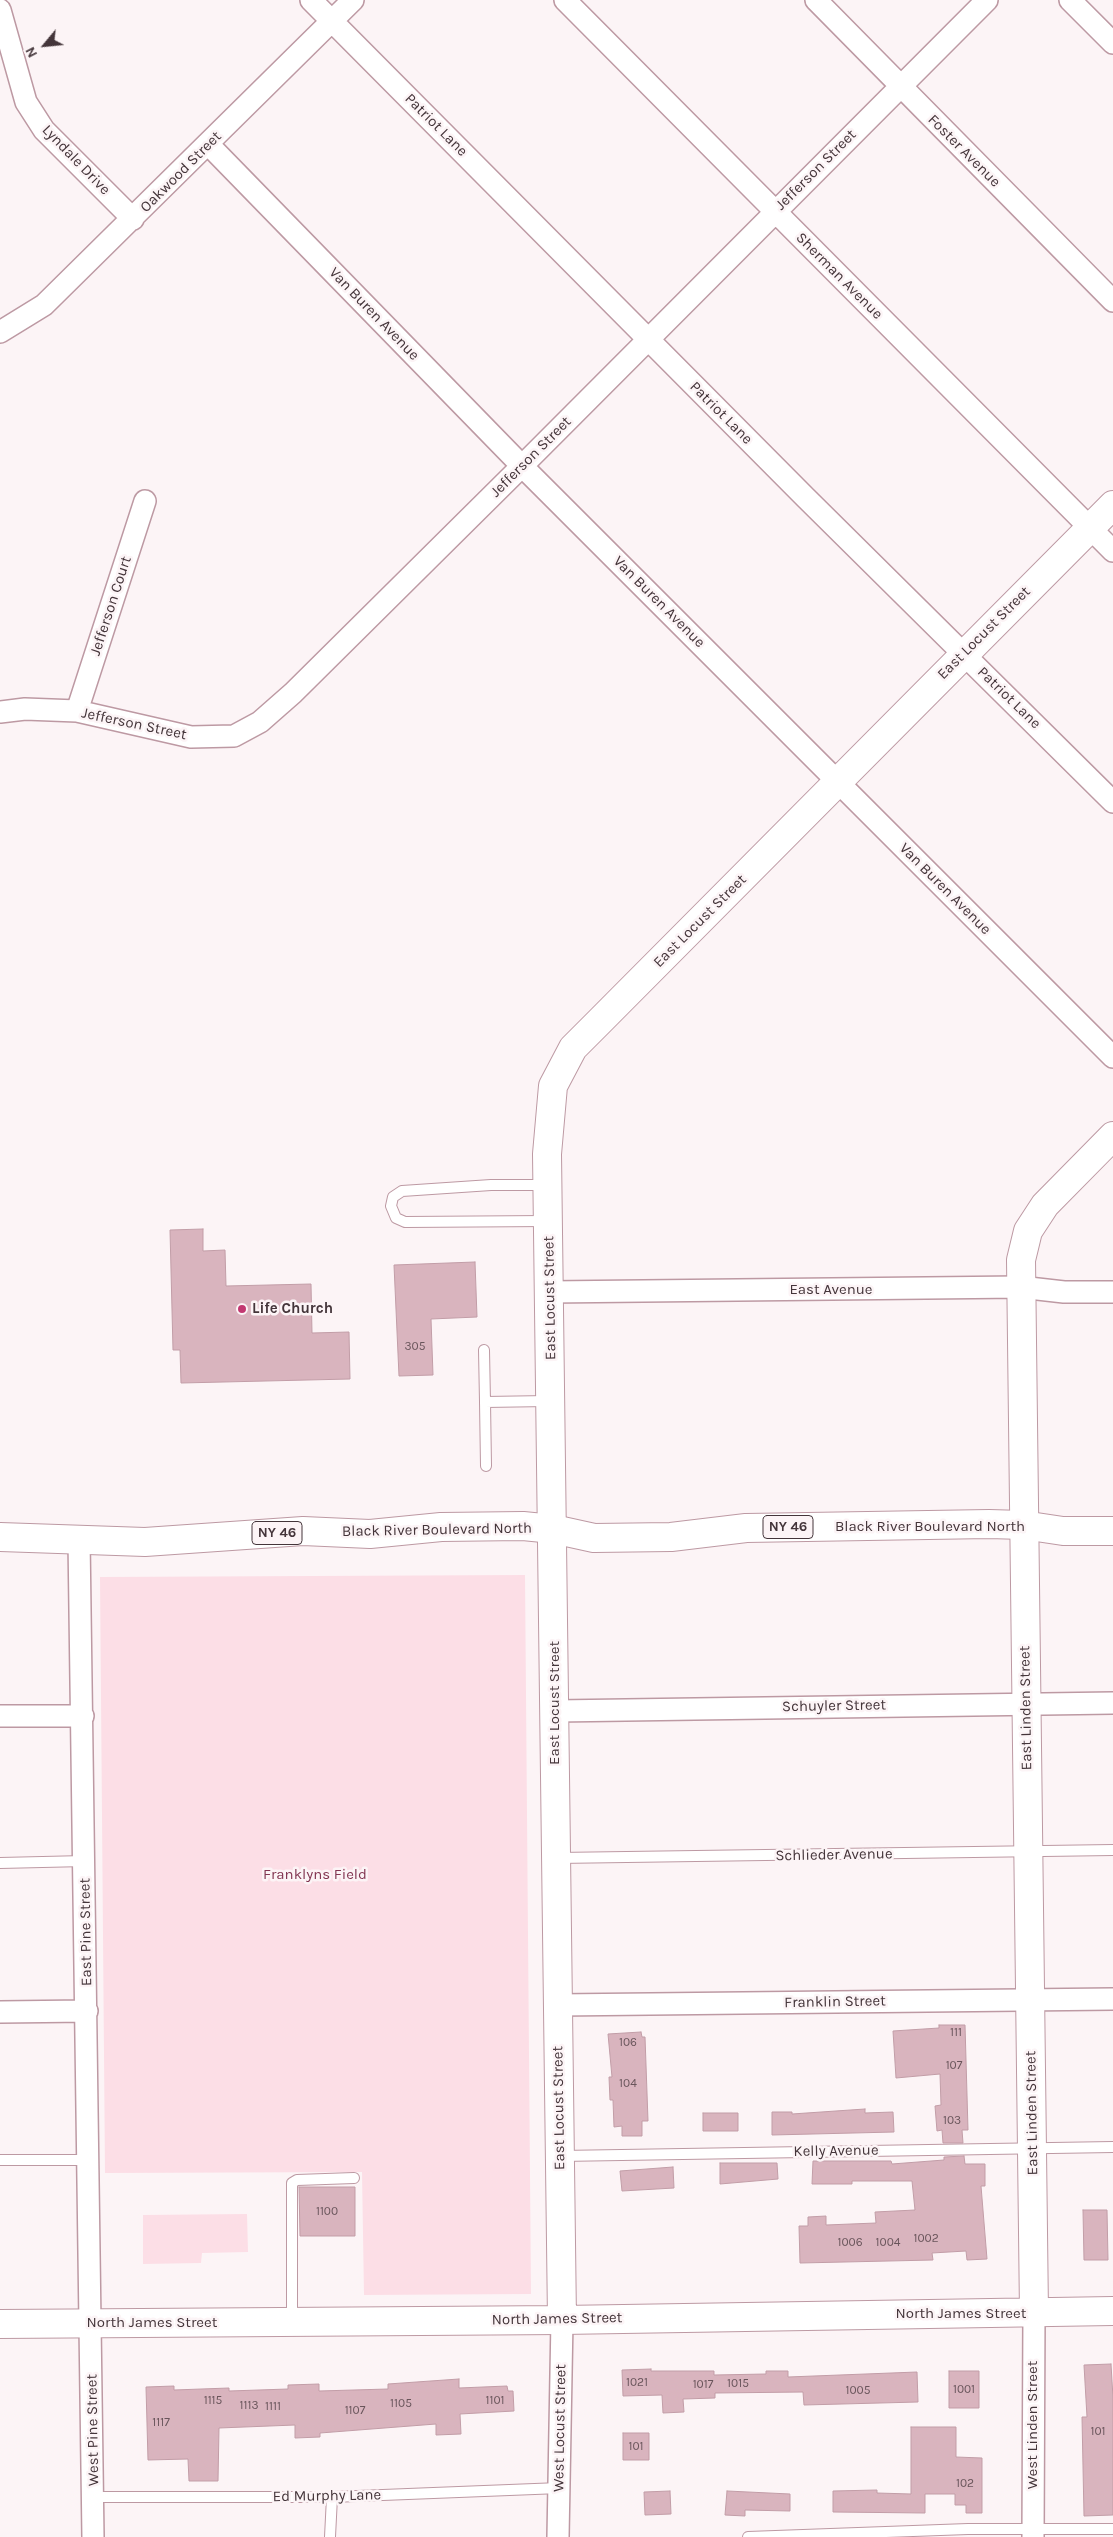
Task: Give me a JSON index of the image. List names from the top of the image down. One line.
{"streets":{"street":["Patriot Lane","Foster Avenue","Lyndale Drive","Jefferson Street","Oakwood Street","Sherman Avenue","Van Buren Avenue","Jefferson Court","East Locust Street","East Avenue","NY 46","Black River Boulevard North","Schuyler Street","East Linden Street","East Pine Street","Franklin Street","North James Street","West Linden Street","West Locust Street","West Pine Street"],"lane":["Schlieder Avenue","Kelly Avenue","Ed Murphy Lane"]},"crossings":[["Patriot Lane","Jefferson Street"],["Patriot Lane","Oakwood Street"],["Patriot Lane","East Locust Street"],["Foster Avenue","Jefferson Street"],["Lyndale Drive","Oakwood Street"],["Jefferson Street","Sherman Avenue"],["Jefferson Street","Van Buren Avenue"],["Jefferson Street","Jefferson Court"],["Oakwood Street","Van Buren Avenue"],["Sherman Avenue","East Locust Street"],["Van Buren Avenue","East Locust Street"],["East Locust Street","East Avenue"],["East Locust Street","Black River Boulevard North"],["East Locust Street","Schuyler Street"],["East Locust Street","Schlieder Avenue"],["East Locust Street","Franklin Street"],["East Locust Street","Kelly Avenue"],["East Locust Street","North James Street"],["East Locust Street","West Locust Street"],["East Avenue","East Linden Street"],["Black River Boulevard North","East Linden Street"],["Black River Boulevard North","East Pine Street"],["Schuyler Street","East Linden Street"],["East Linden Street","Schlieder Avenue"],["East Linden Street","Franklin Street"],["East Linden Street","Kelly Avenue"],["East Linden Street","North James Street"],["East Linden Street","West Linden Street"],["East Pine Street","North James Street"],["East Pine Street","West Pine Street"],["North James Street","West Linden Street"],["North James Street","West Locust Street"],["North James Street","West Pine Street"],["West Locust Street","Ed Murphy Lane"],["West Pine Street","Ed Murphy Lane"]],"parks":["Franklyns Field"],"places":["Life Church"],"house_numbers":["305","111","106","107","104","103","1100","1002","1006","1004","1021","1015","1017","1001","1005","1115","1101","1105","1113","1111","1107","1117","101","101","102"],"north":"bottom left"}
